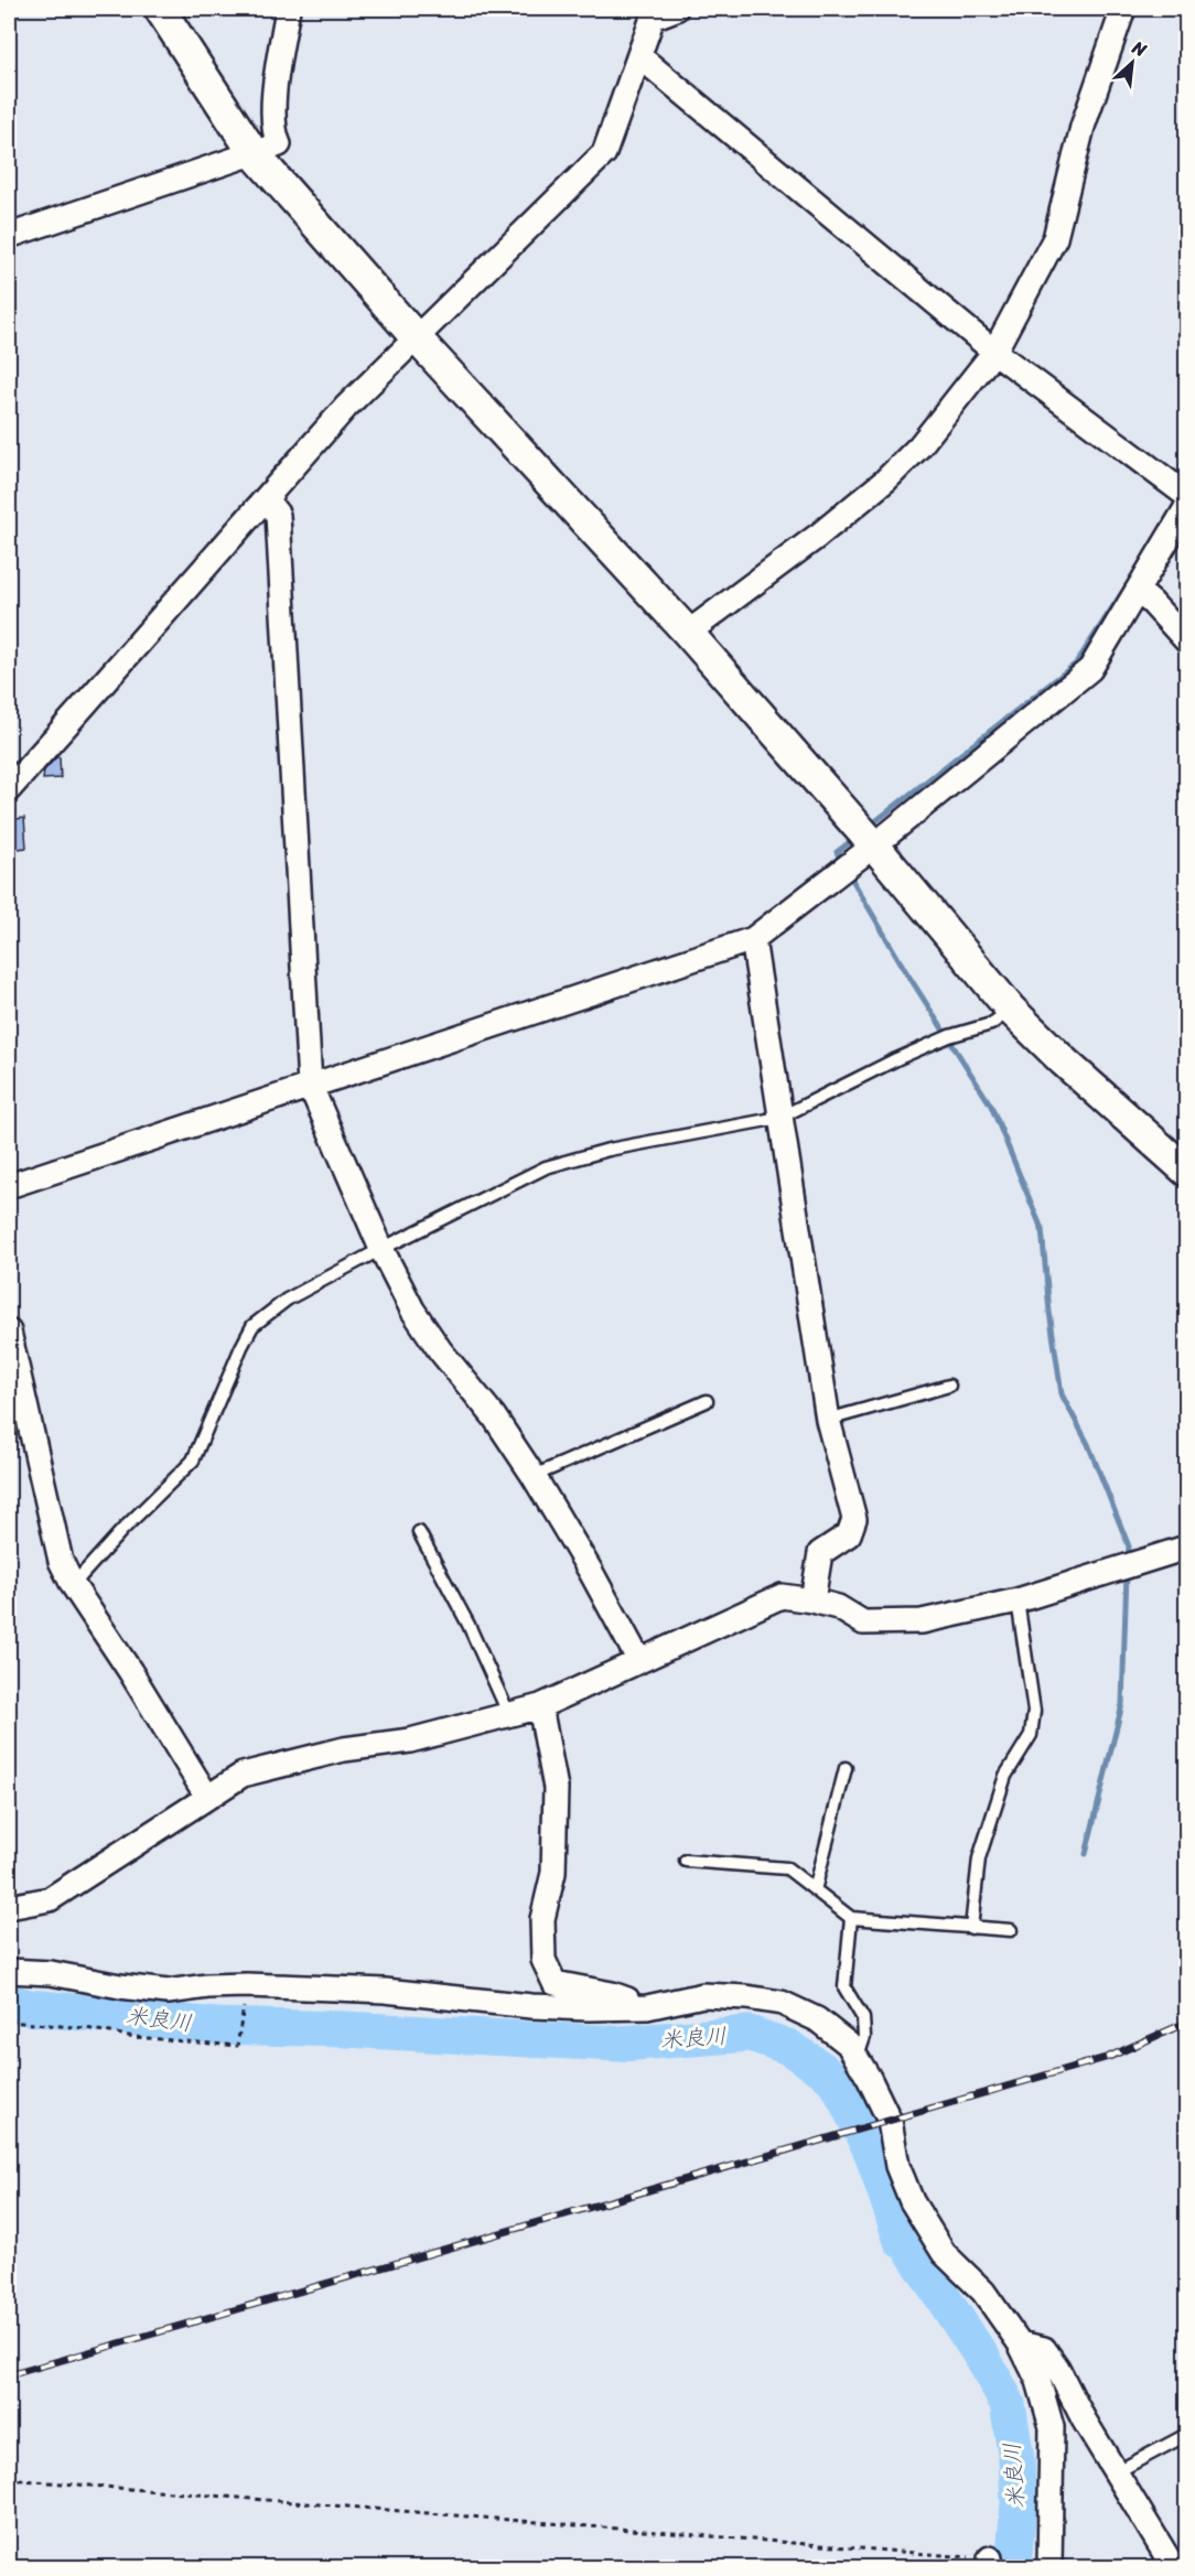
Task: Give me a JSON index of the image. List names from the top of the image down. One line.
{"water":["米良川"],"north":"top right"}
